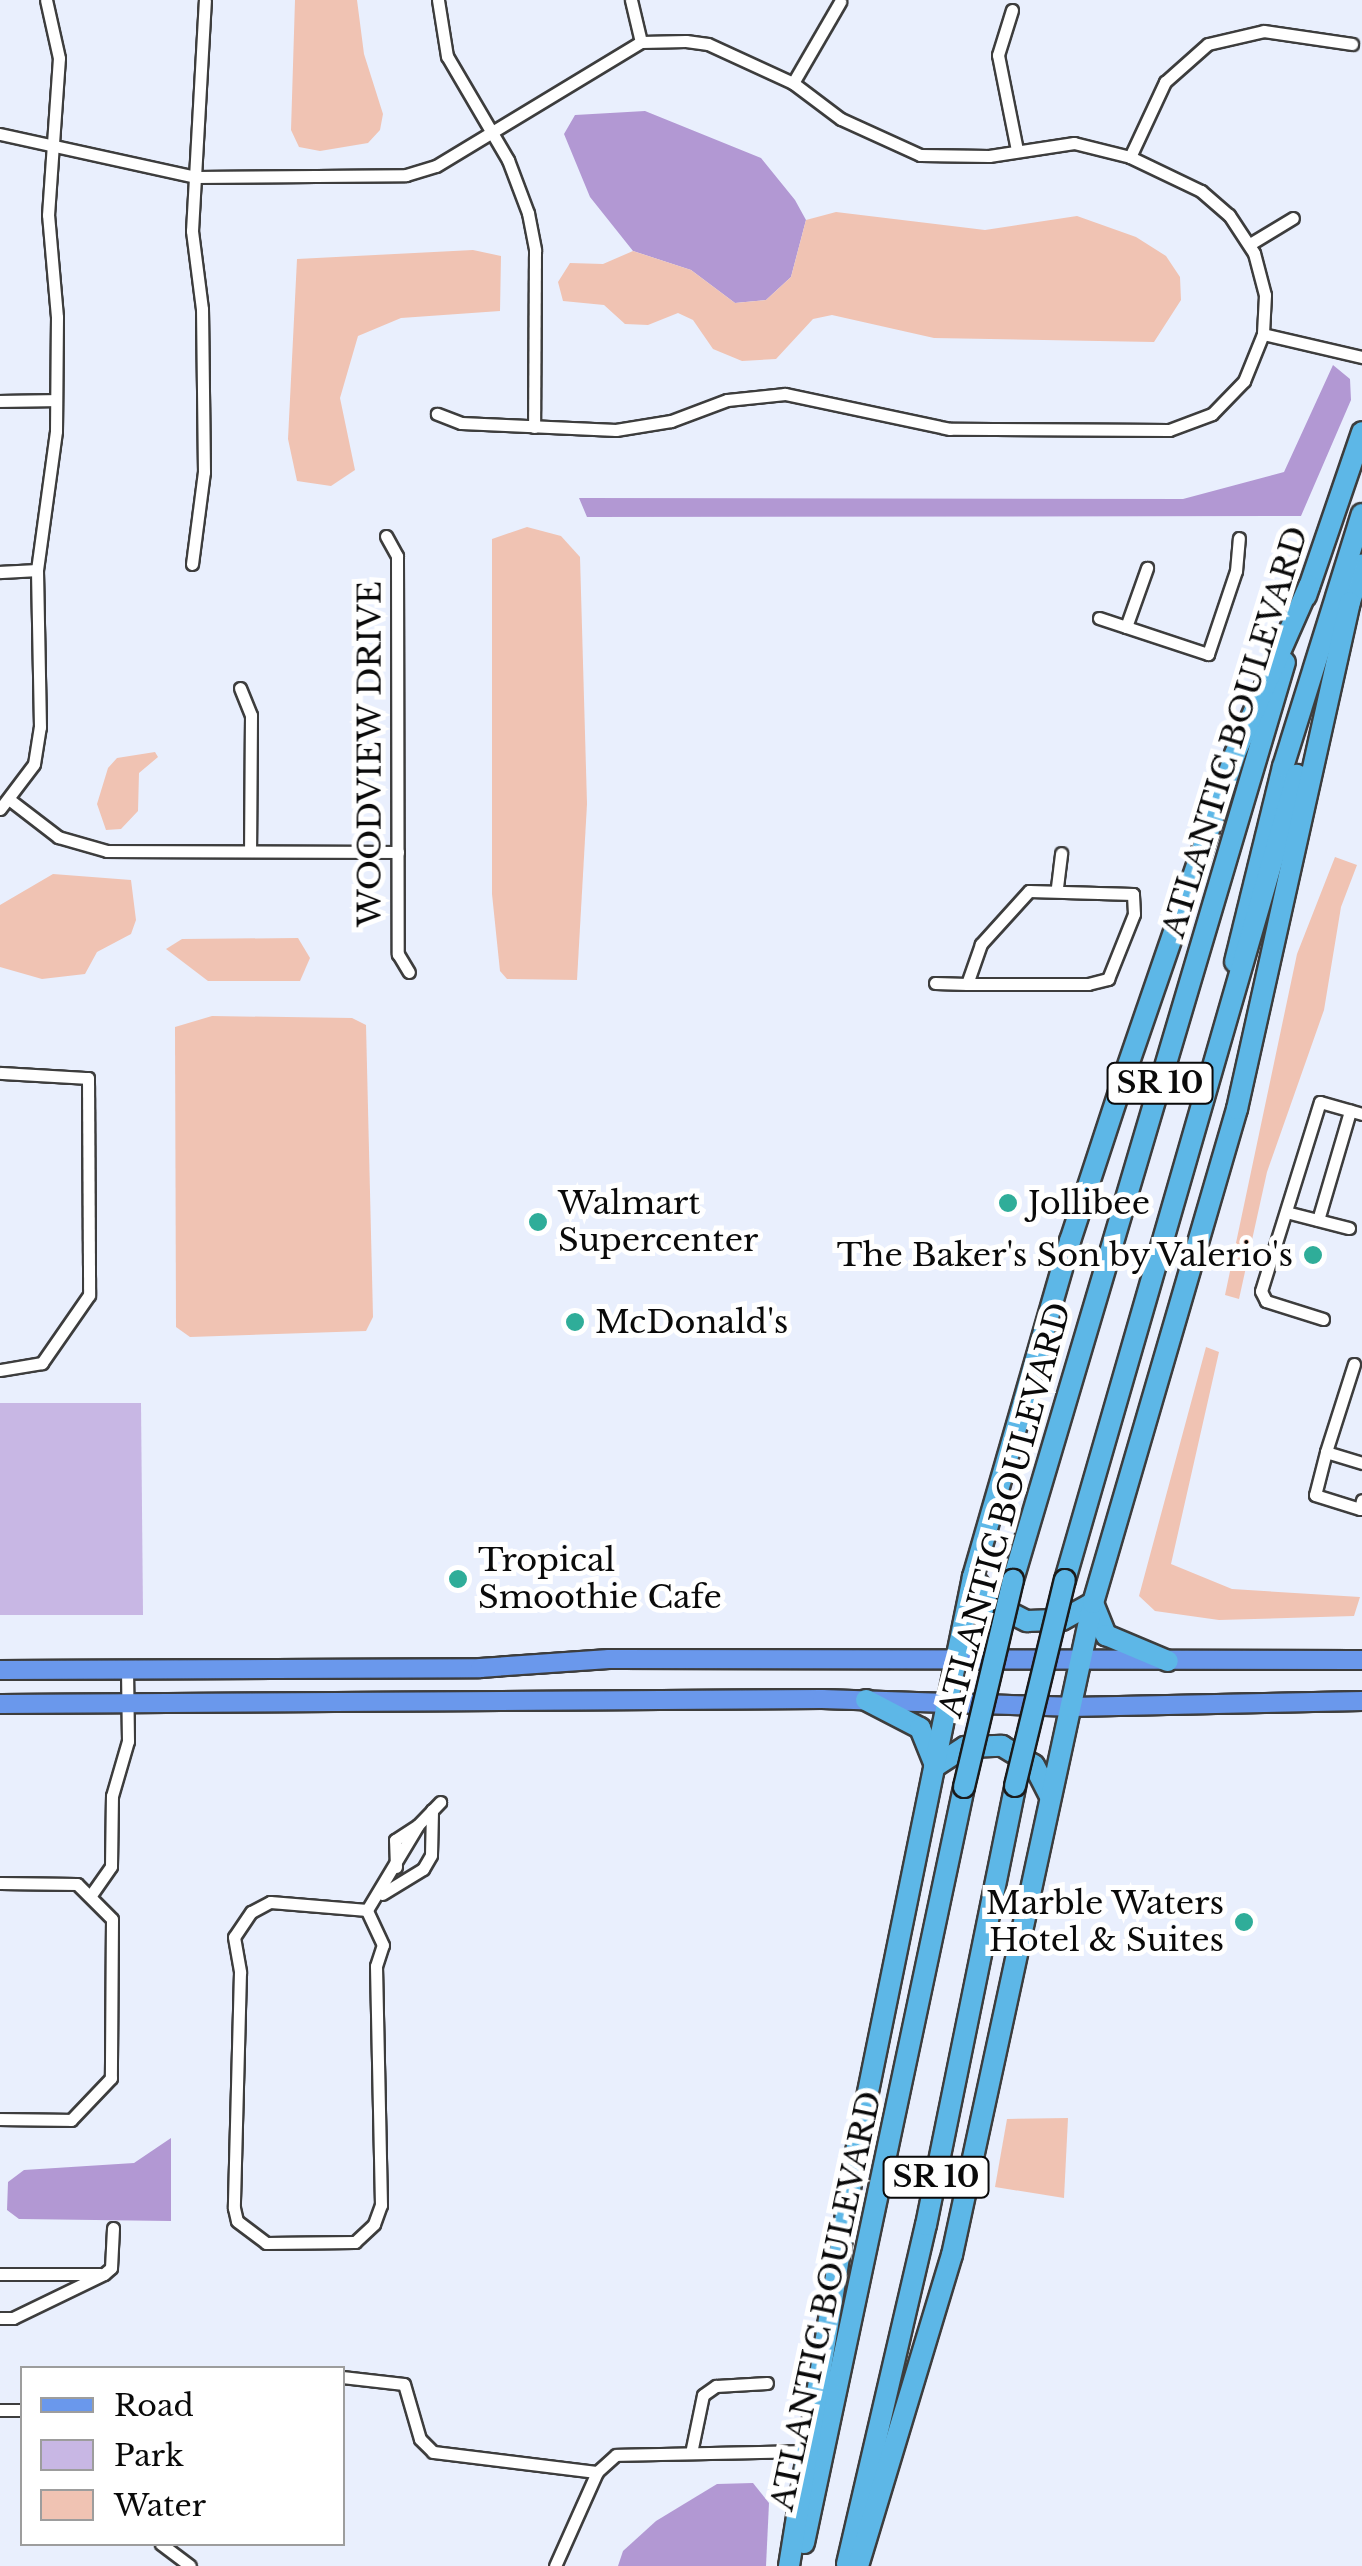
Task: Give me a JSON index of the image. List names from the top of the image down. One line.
{"streets":{"highway":["ATLANTIC BOULEVARD","SR 10"],"street":["WOODVIEW DRIVE"]},"places":["Jollibee","Walmart Supercenter","The Baker's Son by Valerio's","McDonald's","Tropical Smoothie Cafe","Marble Waters Hotel & Suites"],"legend":["Road","Park","Water"]}
